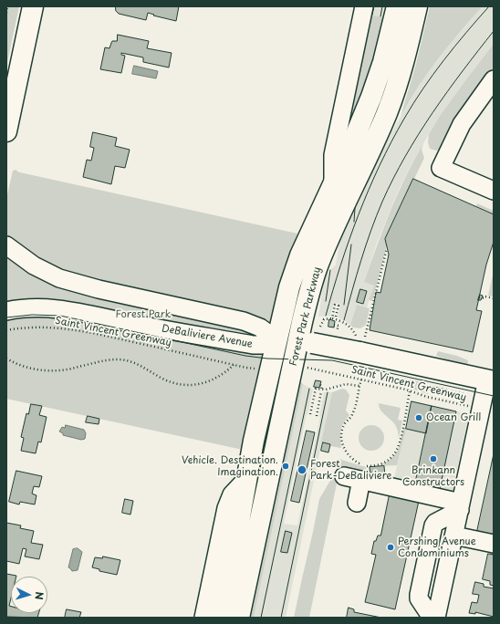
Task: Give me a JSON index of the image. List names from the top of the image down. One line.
{"streets":{"main road":["Forest Park Parkway","DeBaliviere Avenue"],"path":["Saint Vincent Greenway"]},"crossings":[["Forest Park Parkway","DeBaliviere Avenue"]],"parks":["Forest Park"],"places":["Ocean Grill","Brinkann Constructors","Vehicle. Destination. Imagination.","Forest Park-DeBaliviere","Pershing Avenue Condominiums"],"north":"right"}
